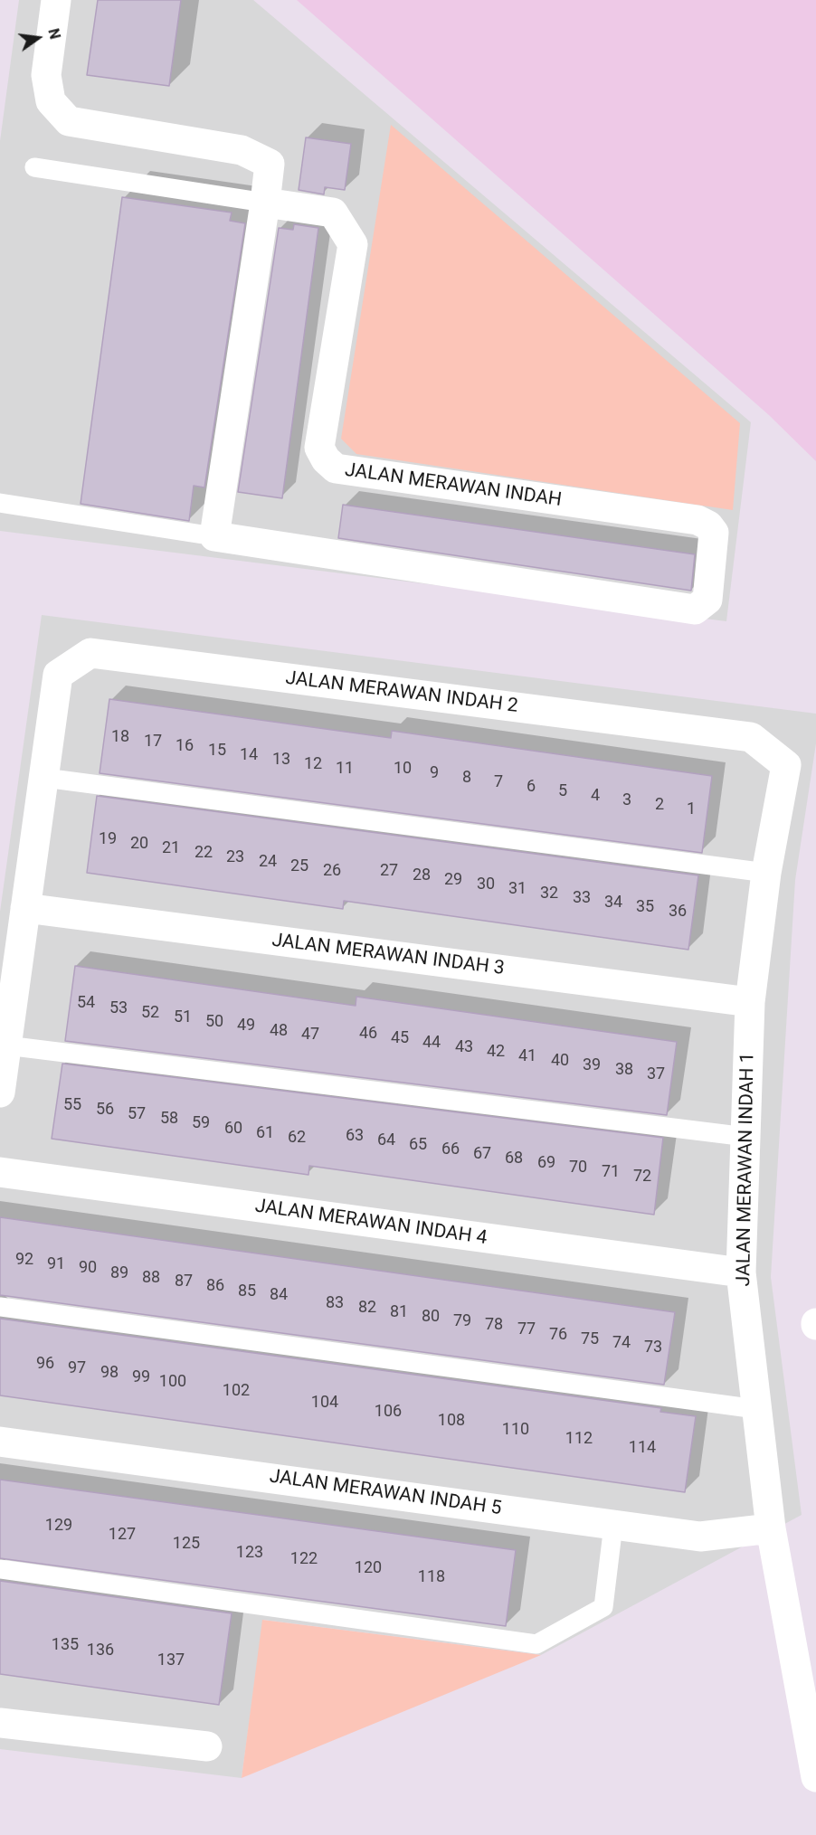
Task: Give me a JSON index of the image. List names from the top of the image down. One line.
{"streets":{"street":["JALAN MERAWAN INDAH","JALAN MERAWAN INDAH 2","JALAN MERAWAN INDAH 3","JALAN MERAWAN INDAH 1","JALAN MERAWAN INDAH 4","JALAN MERAWAN INDAH 5"]},"crossings":[["JALAN MERAWAN INDAH 2","JALAN MERAWAN INDAH 1"],["JALAN MERAWAN INDAH 3","JALAN MERAWAN INDAH 1"],["JALAN MERAWAN INDAH 1","JALAN MERAWAN INDAH 4"],["JALAN MERAWAN INDAH 1","JALAN MERAWAN INDAH 5"]],"house_numbers":["18","17","16","15","14","13","12","11","10","9","8","7","6","5","4","3","2","1","19","20","21","22","23","24","25","26","27","28","29","30","31","32","33","34","35","36","54","53","52","51","50","49","48","46","47","45","44","43","42","41","40","39","38","37","55","56","57","58","59","60","61","63","62","64","65","66","67","68","69","70","71","72","92","91","90","89","88","87","86","85","84","83","82","81","80","79","78","77","76","75","74","73","96","97","98","99","100","102","104","106","108","110","112","114","129","127","125","123","122","120","118","135","136","137"],"north":"right"}
